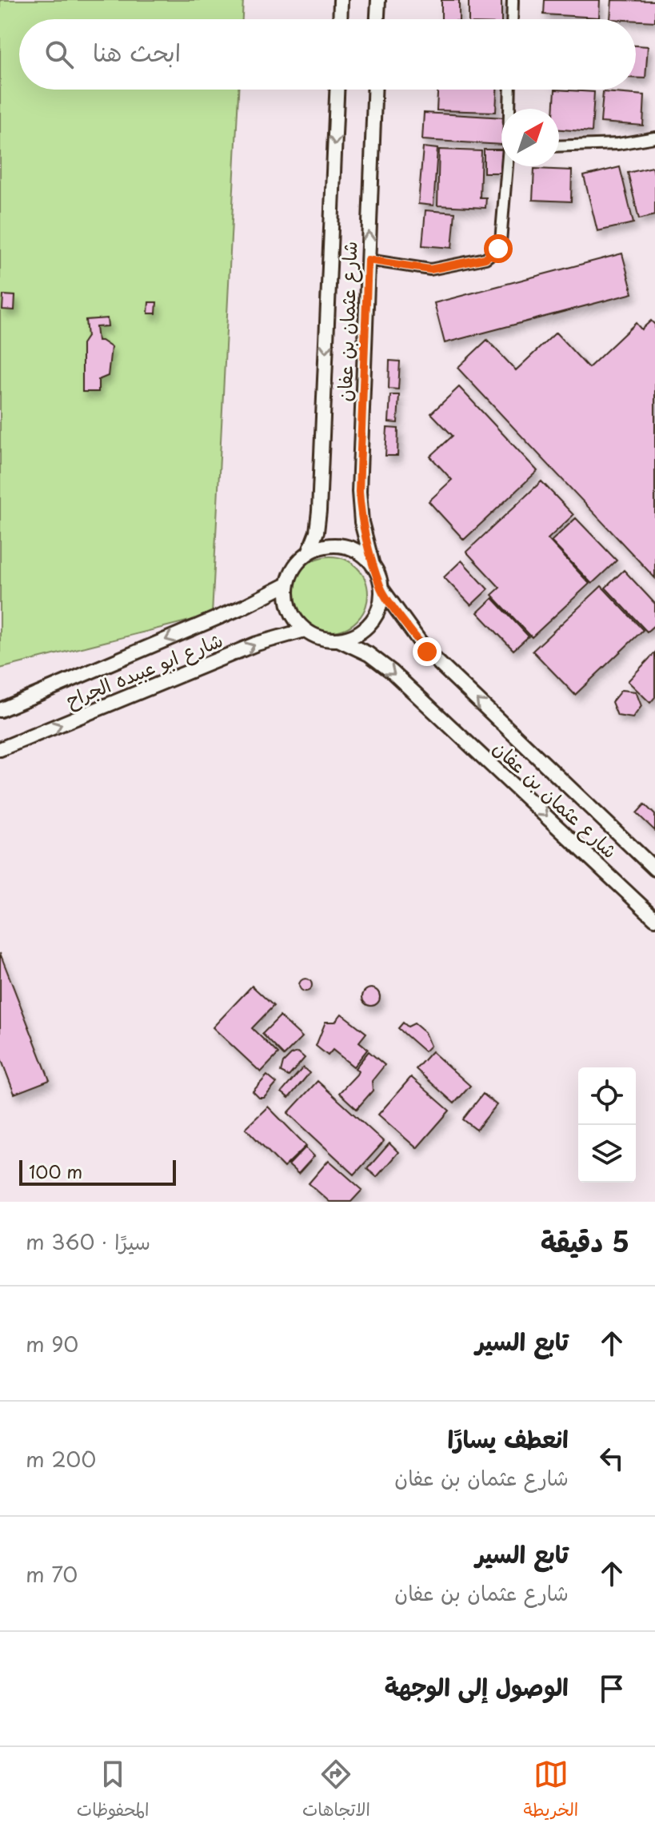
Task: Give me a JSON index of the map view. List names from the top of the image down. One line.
{"streets":{"main road":["شارع عثمان بن عفان","شارع ابو عبيده الجراح"]},"crossings":[["شارع عثمان بن عفان","شارع ابو عبيده الجراح"]],"scale_bar":"100 m","north":"top right","page":{"search":"ابحث هنا","scale":"100 m","heading":["5 دقيقة","سيرًا · 360 m"],"list":[["تابع السير","90 m"],["انعطف يسارًا","شارع عثمان بن عفان","200 m"],["تابع السير","شارع عثمان بن عفان","70 m"],"الوصول إلى الوجهة"],"nav":["الخريطة","الاتجاهات","المحفوظات"]}}
